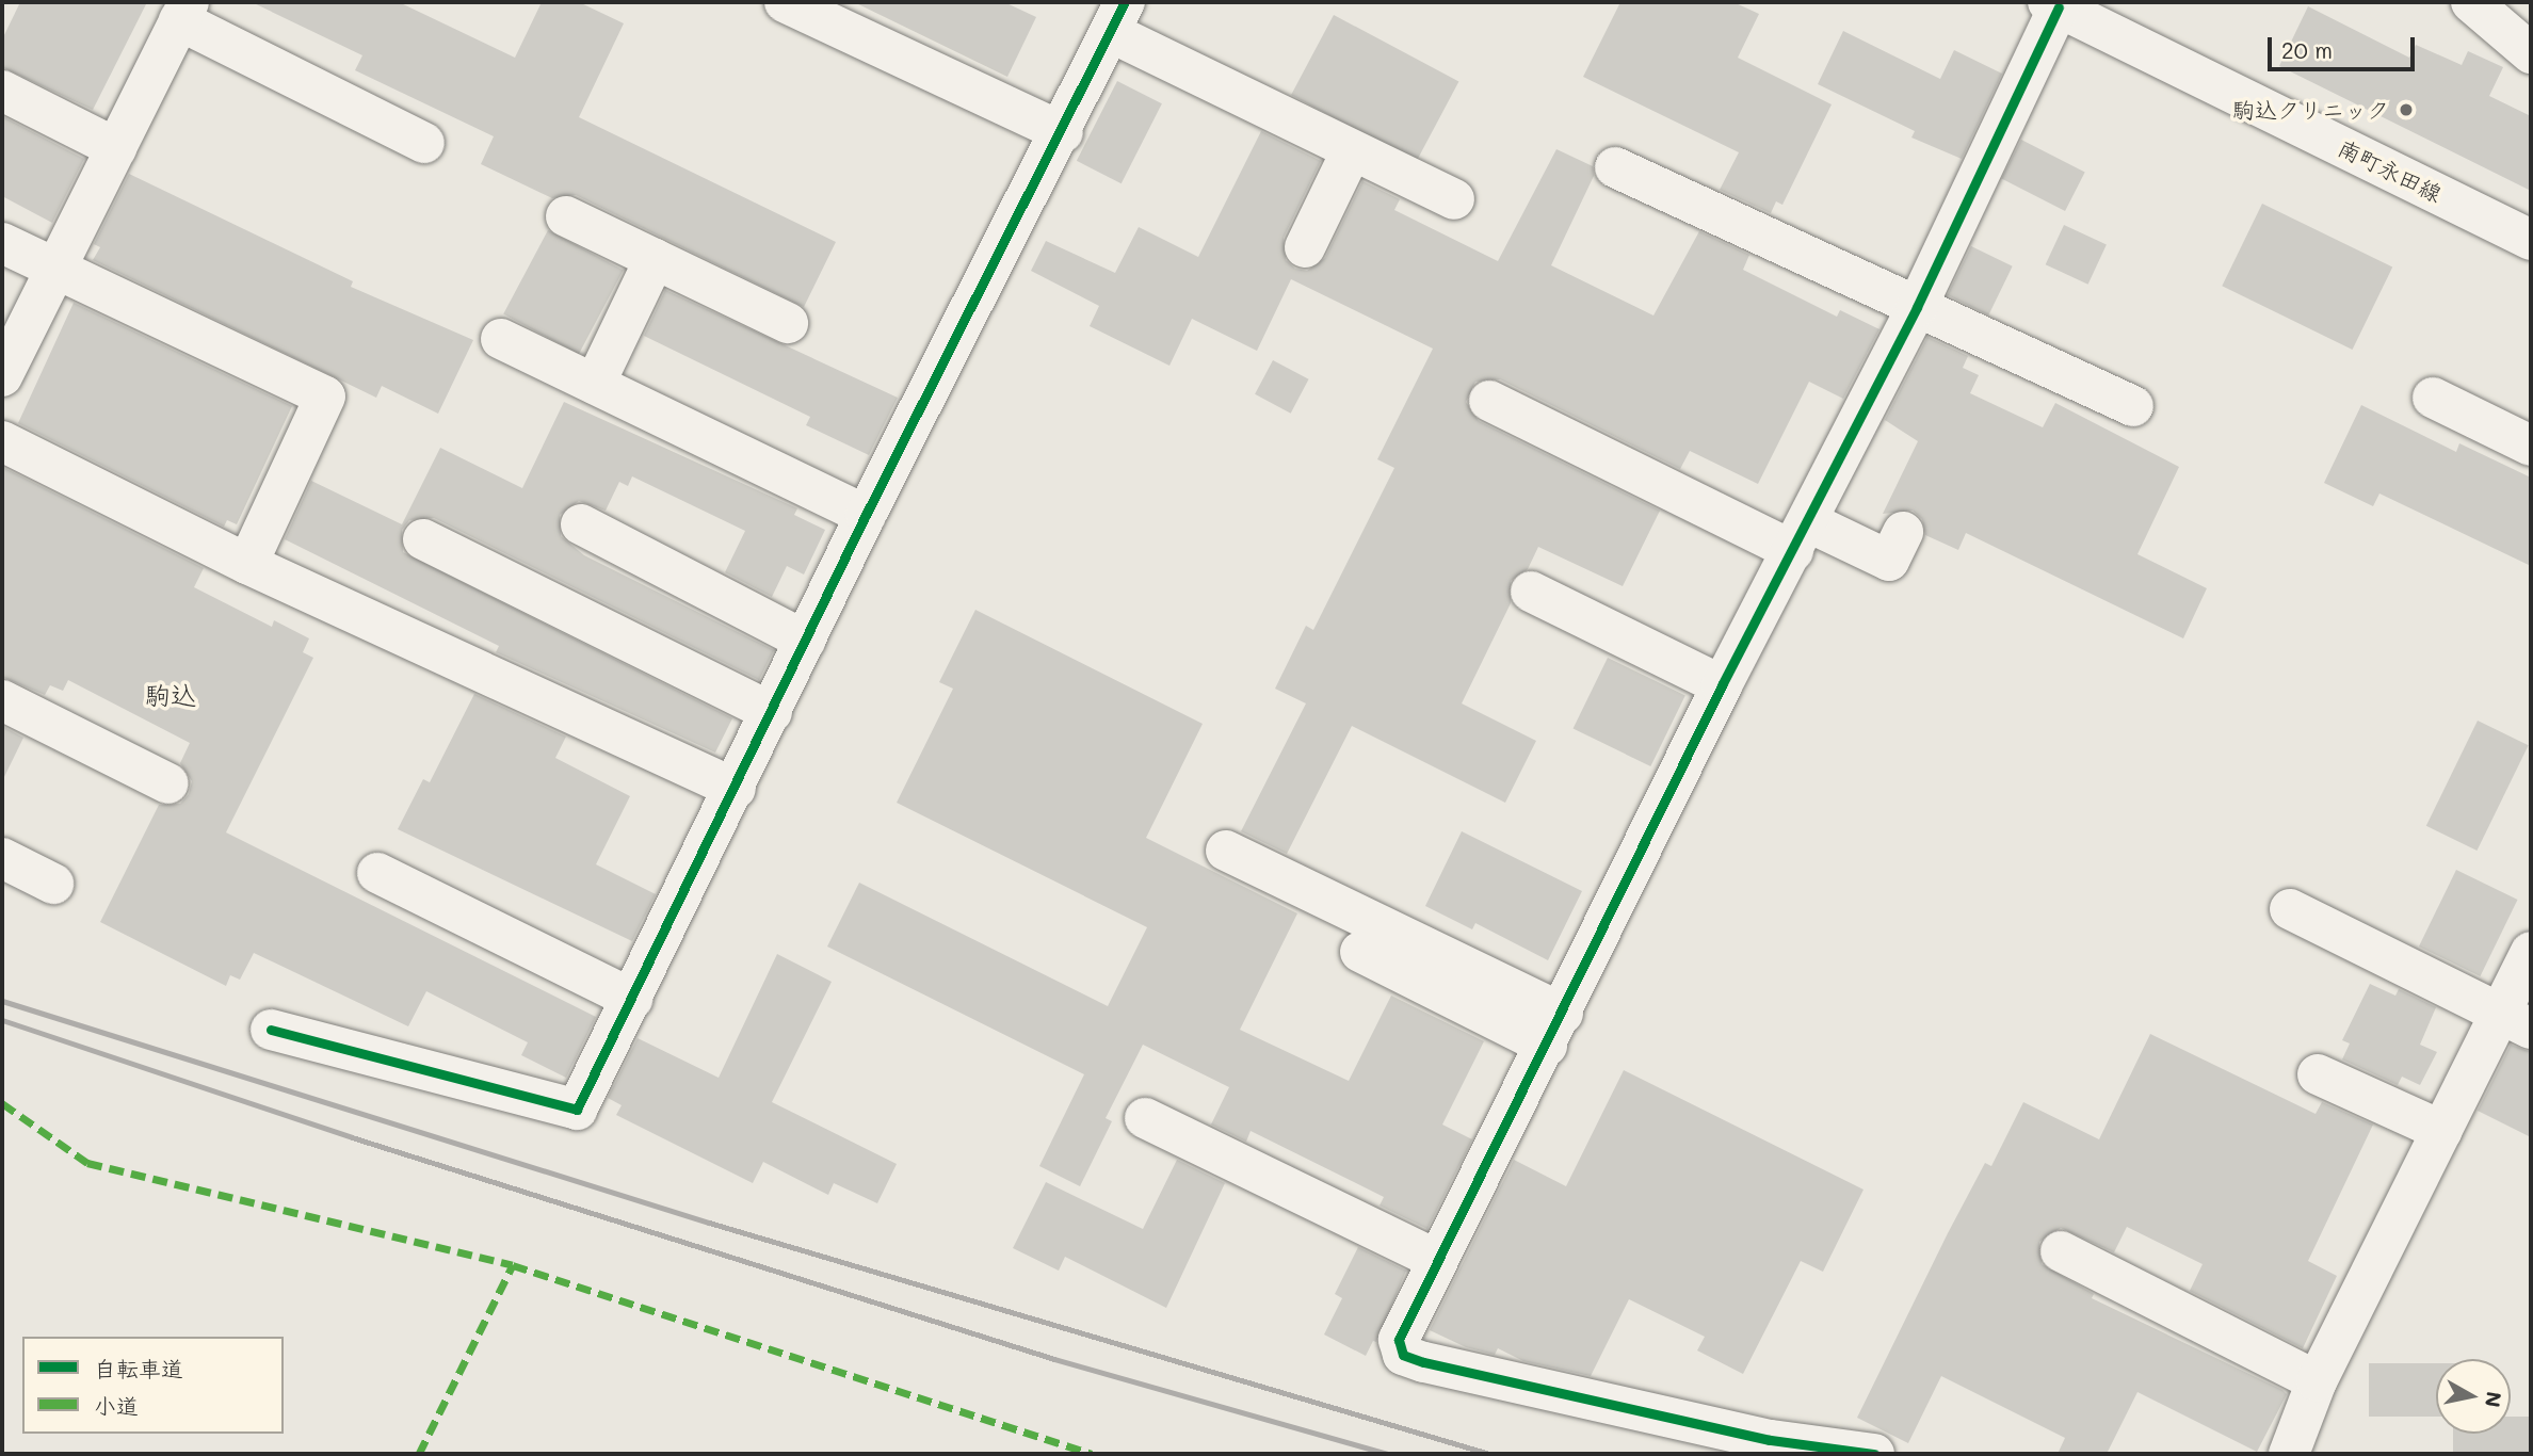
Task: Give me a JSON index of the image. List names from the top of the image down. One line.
{"streets":{"street":["南町永田線"]},"districts":["駒込"],"places":["駒込クリニック"],"legend":["自転車道","小道"],"scale_bar":"20 m","north":"right"}
